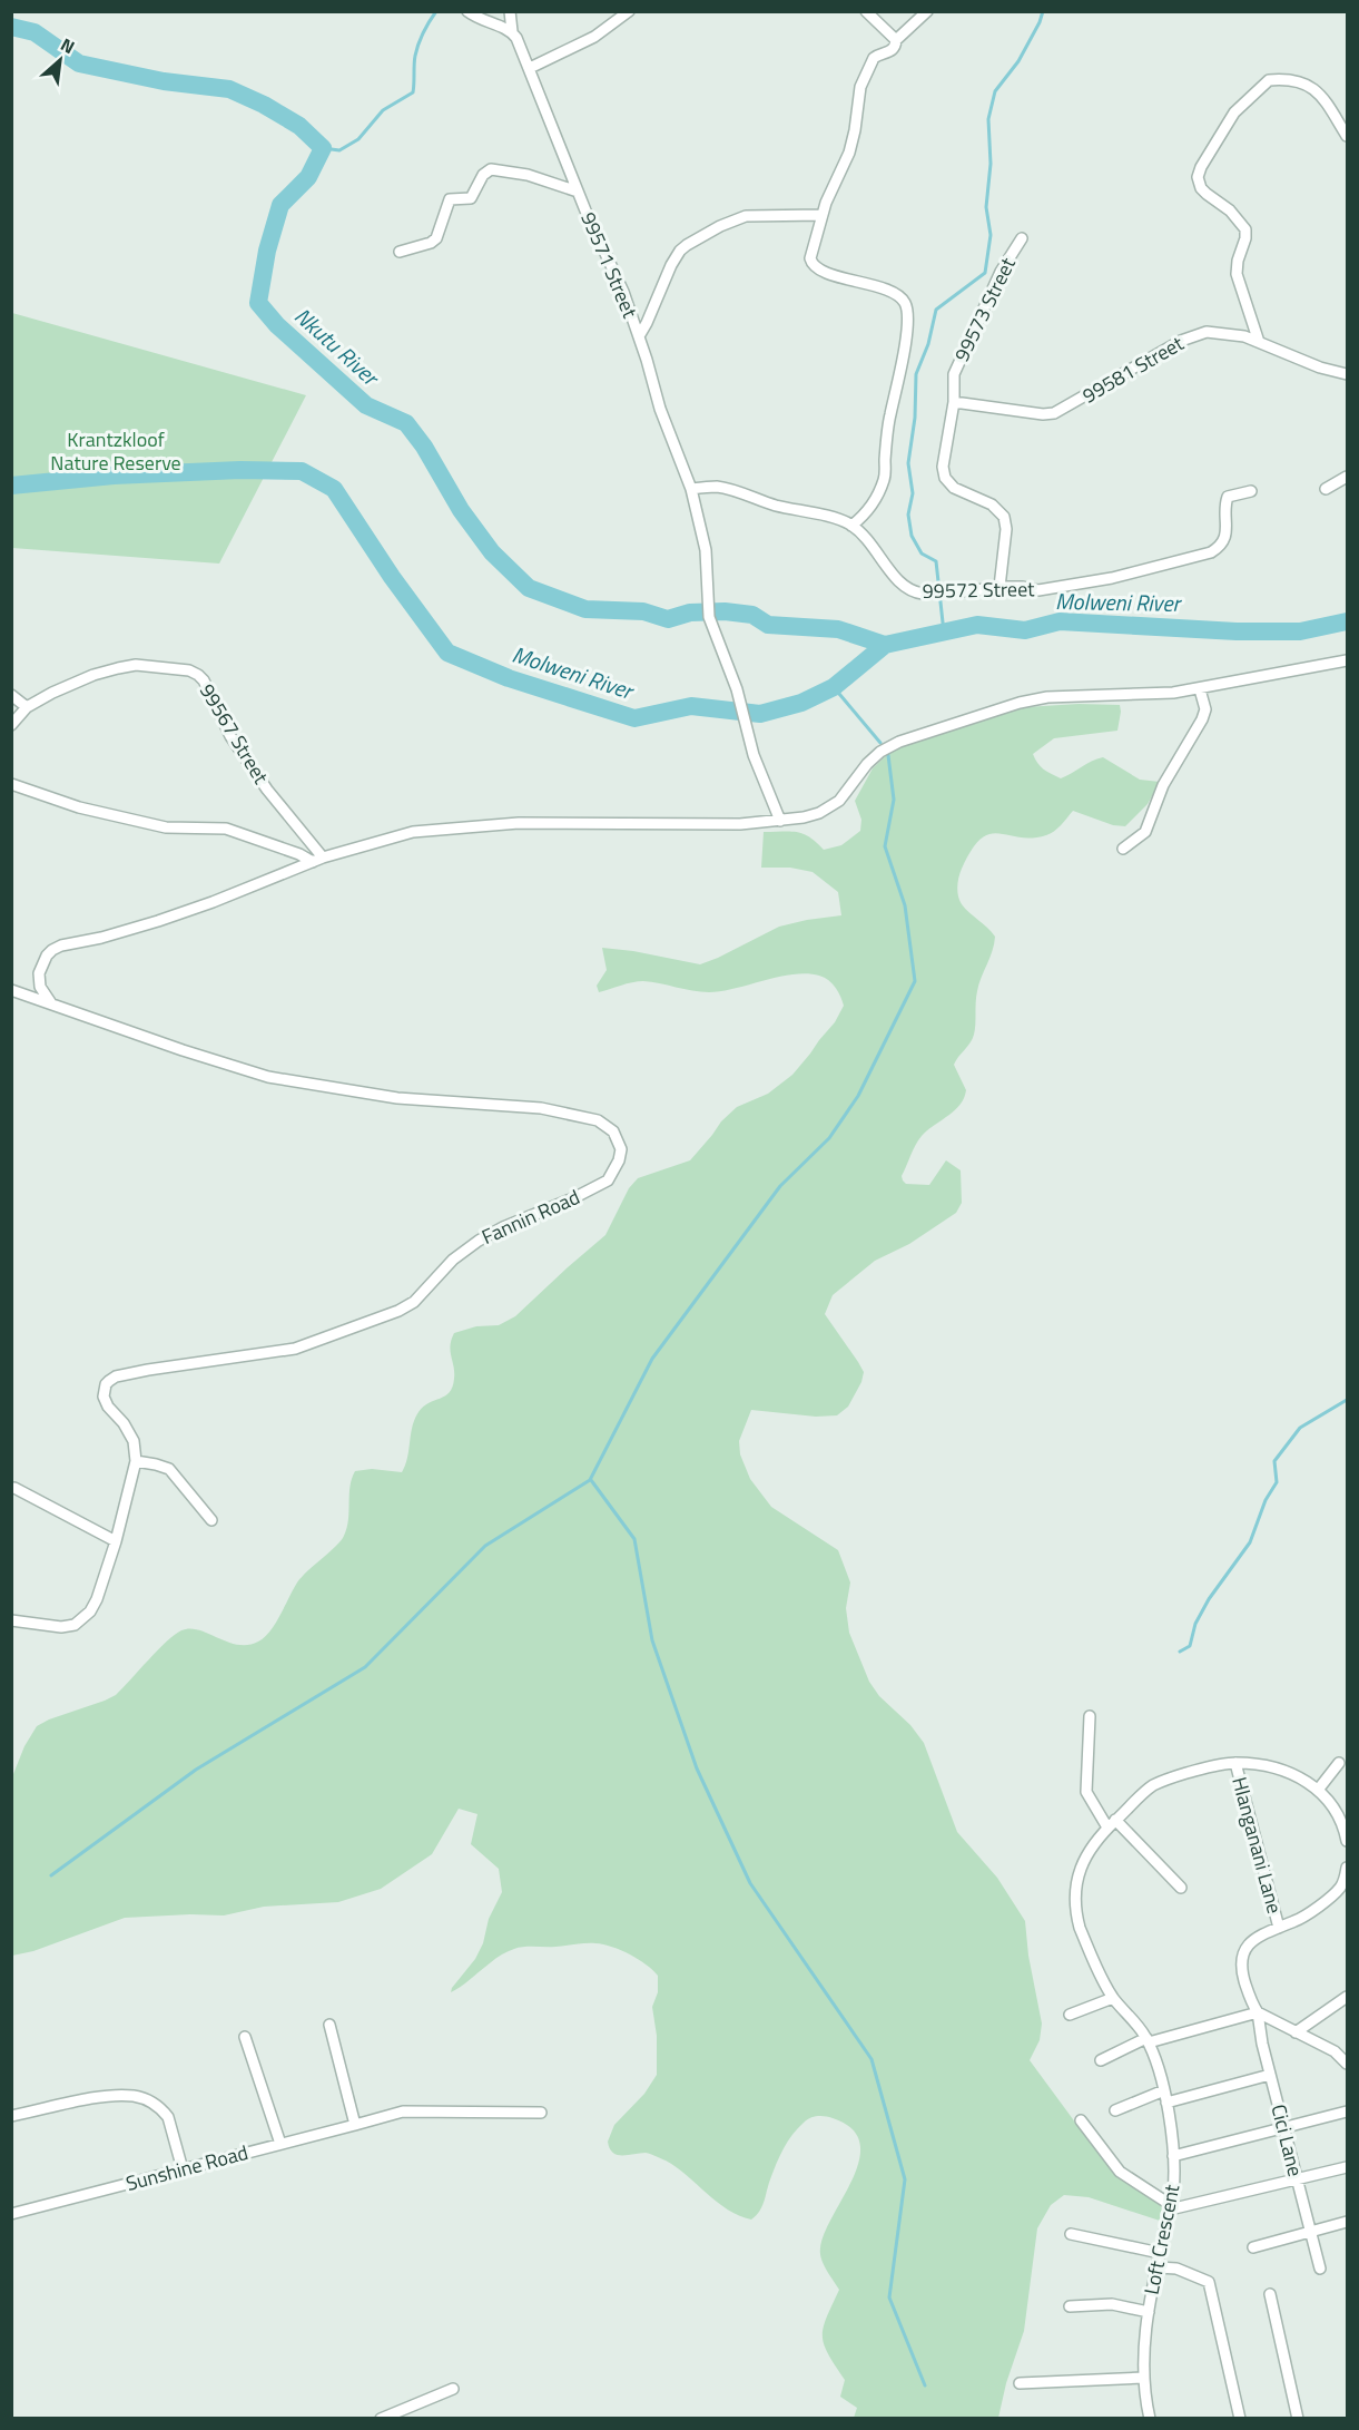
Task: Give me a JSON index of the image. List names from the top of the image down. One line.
{"streets":{"street":["99571 Street","99573 Street","99581 Street","99572 Street","99567 Street","Fannin Road","Hlanganani Lane","Cici Lane","Sunshine Road","Loft Crescent"]},"crossings":[["99571 Street","99572 Street"],["99573 Street","99581 Street"],["99573 Street","99572 Street"],["Hlanganani Lane","Loft Crescent"]],"water":["Nkutu River","Molweni River"],"parks":["Krantzkloof Nature Reserve"],"north":"top right"}
